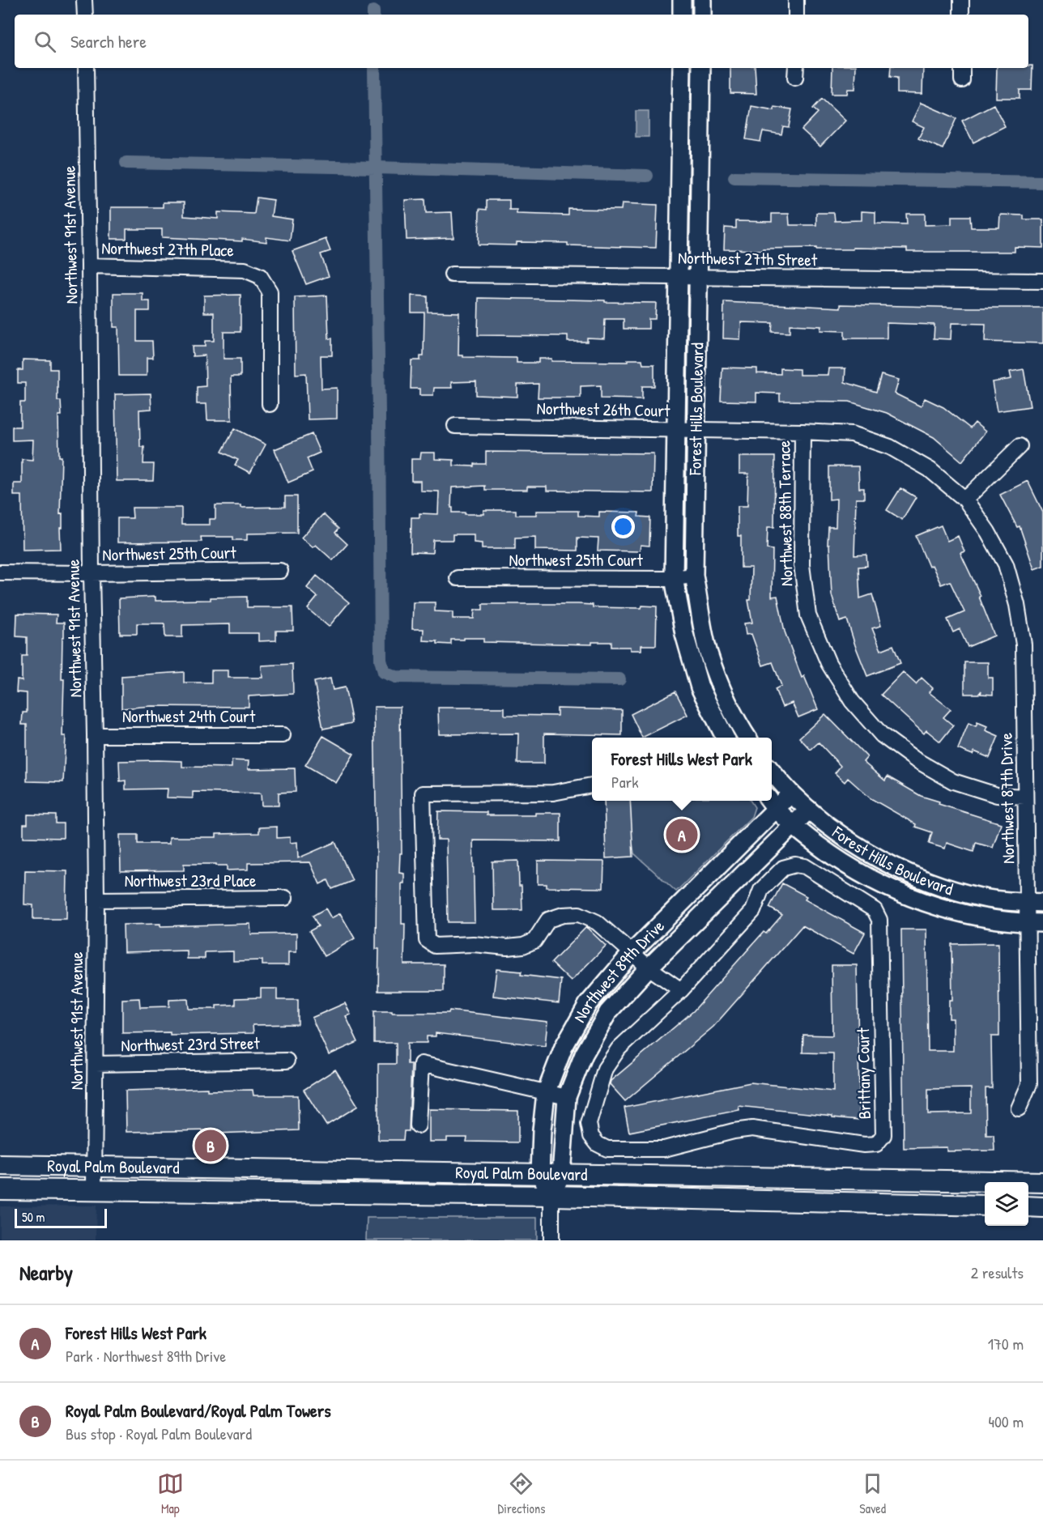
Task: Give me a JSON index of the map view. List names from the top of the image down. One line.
{"streets":{"main road":["Royal Palm Boulevard"],"street":["Northwest 91st Avenue","Northwest 27th Place","Northwest 27th Street","Forest Hills Boulevard","Northwest 26th Court","Northwest 88th Terrace","Northwest 25th Court","Northwest 24th Court","Northwest 87th Drive","Northwest 23rd Place","Northwest 89th Drive","Northwest 23rd Street","Brittany Court"]},"crossings":[["Northwest 91st Avenue","Northwest 27th Place"],["Northwest 91st Avenue","Northwest 25th Court"],["Northwest 91st Avenue","Northwest 24th Court"],["Northwest 91st Avenue","Northwest 23rd Place"],["Northwest 91st Avenue","Northwest 23rd Street"],["Northwest 91st Avenue","Royal Palm Boulevard"],["Northwest 27th Street","Forest Hills Boulevard"],["Forest Hills Boulevard","Northwest 26th Court"],["Forest Hills Boulevard","Northwest 25th Court"],["Forest Hills Boulevard","Northwest 87th Drive"],["Forest Hills Boulevard","Northwest 89th Drive"],["Northwest 26th Court","Northwest 88th Terrace"],["Northwest 26th Court","Northwest 87th Drive"],["Northwest 88th Terrace","Northwest 87th Drive"],["Northwest 89th Drive","Royal Palm Boulevard"]],"scale_bar":"50 m","page":{"search":"Search here","popup":["Forest Hills West Park","Park"],"pins":["A","B"],"scale":"50 m","heading":["Nearby","2 results"],"list":[{"mark":"A","name":"Forest Hills West Park","note":"Park · Northwest 89th Drive","value":"170 m"},{"mark":"B","name":"Royal Palm Boulevard/Royal Palm Towers","note":"Bus stop · Royal Palm Boulevard","value":"400 m"}],"nav":["Map","Directions","Saved"]}}
